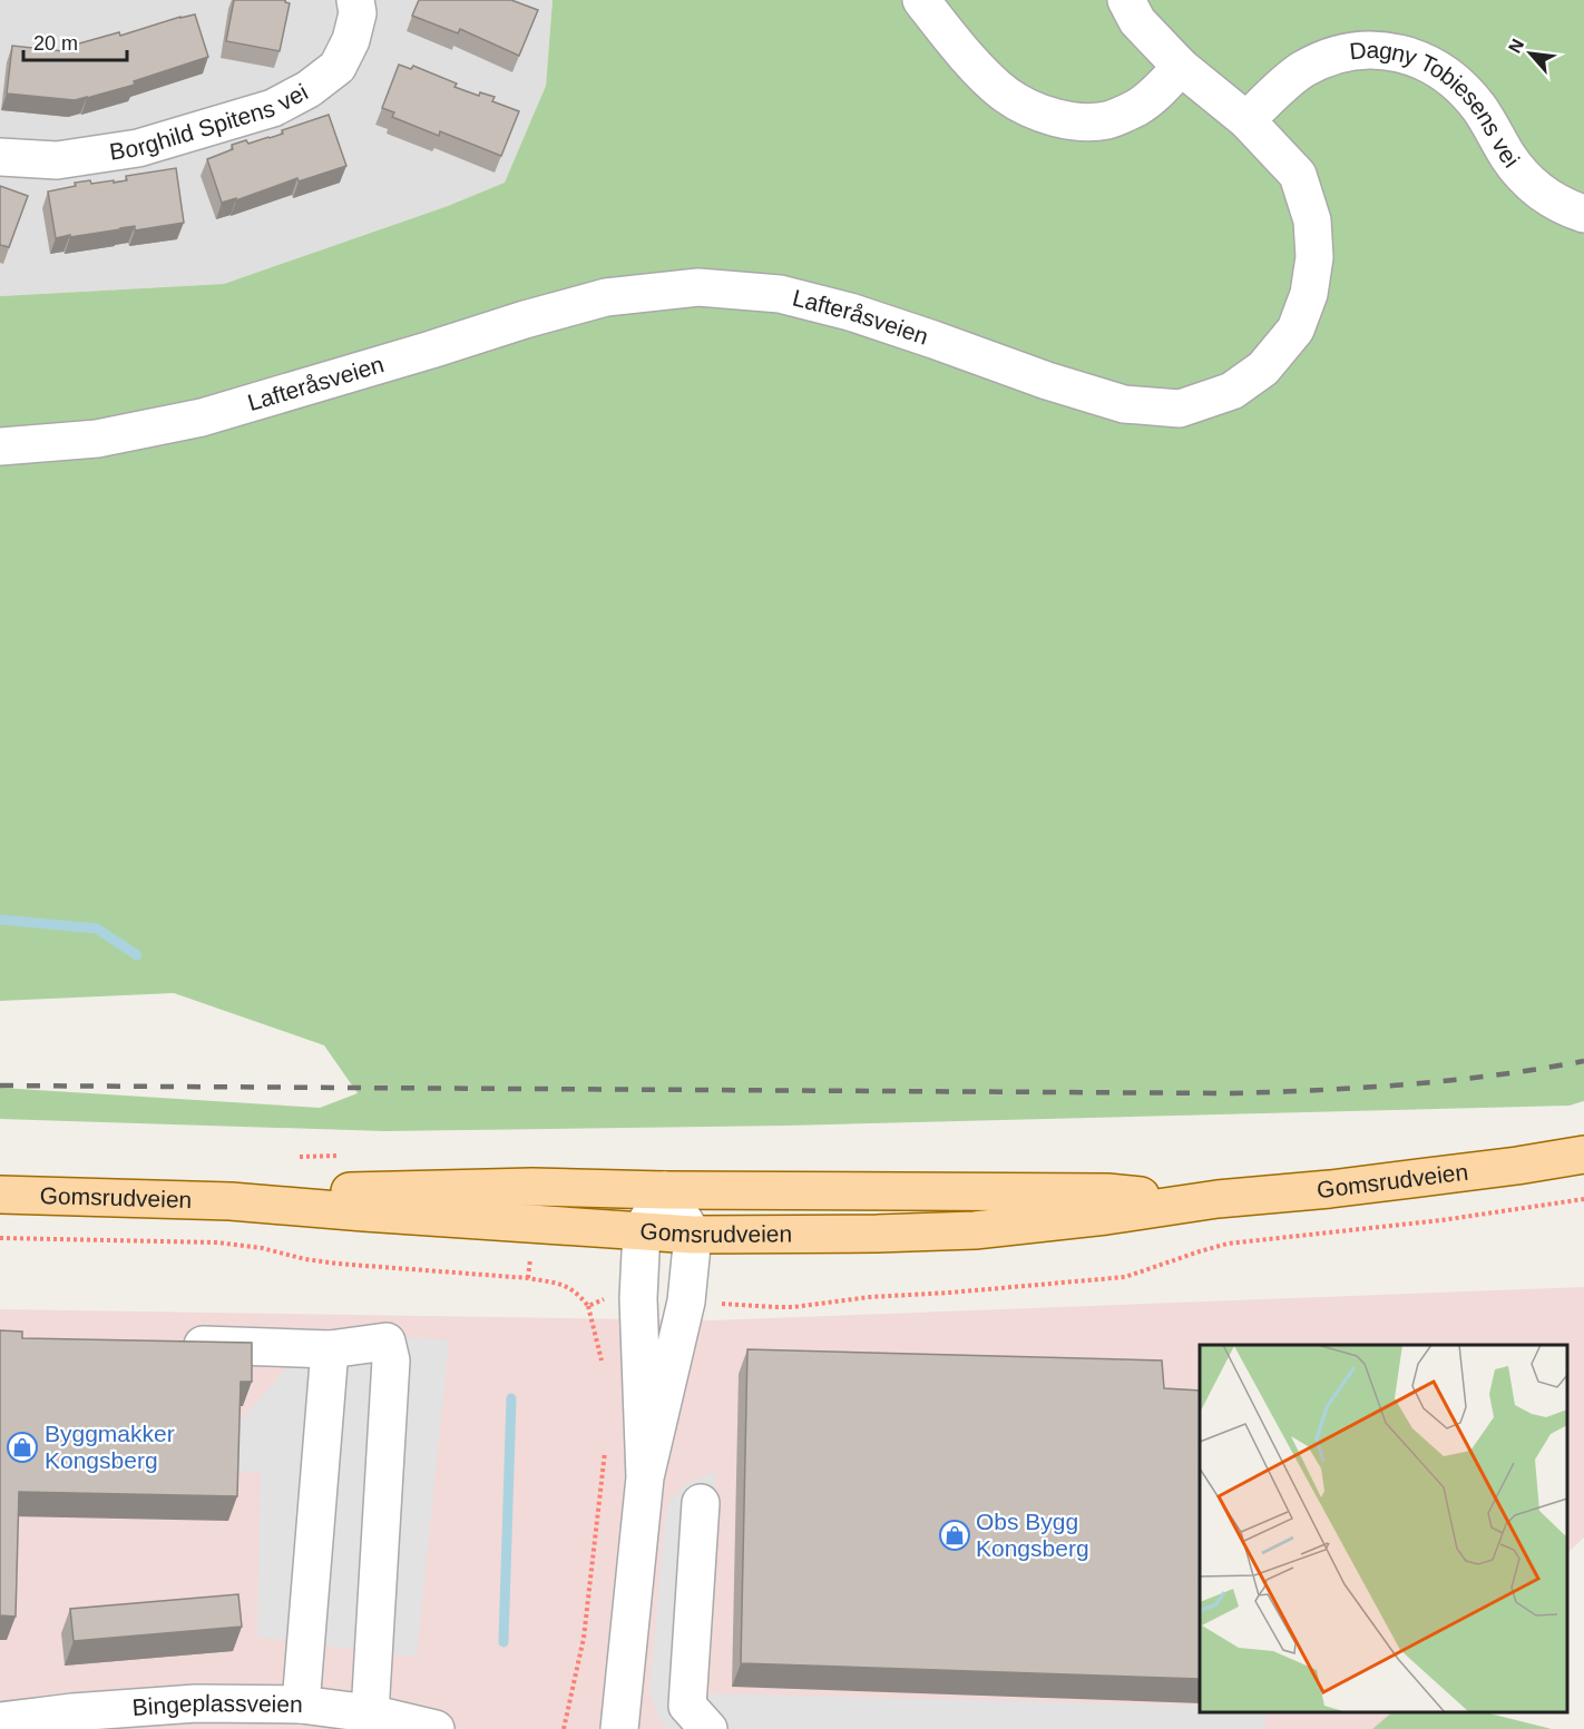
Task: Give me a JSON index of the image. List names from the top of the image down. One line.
{"streets":{"main road":["Gomsrudveien"],"street":["Dagny Tobiesens vei","Borghild Spitens vei","Lafteråsveien","Bingeplassveien"]},"crossings":[["Dagny Tobiesens vei","Lafteråsveien"]],"places":{"shop":["Byggmakker Kongsberg","Obs Bygg Kongsberg"]},"scale_bar":"20 m","north":"top left"}
